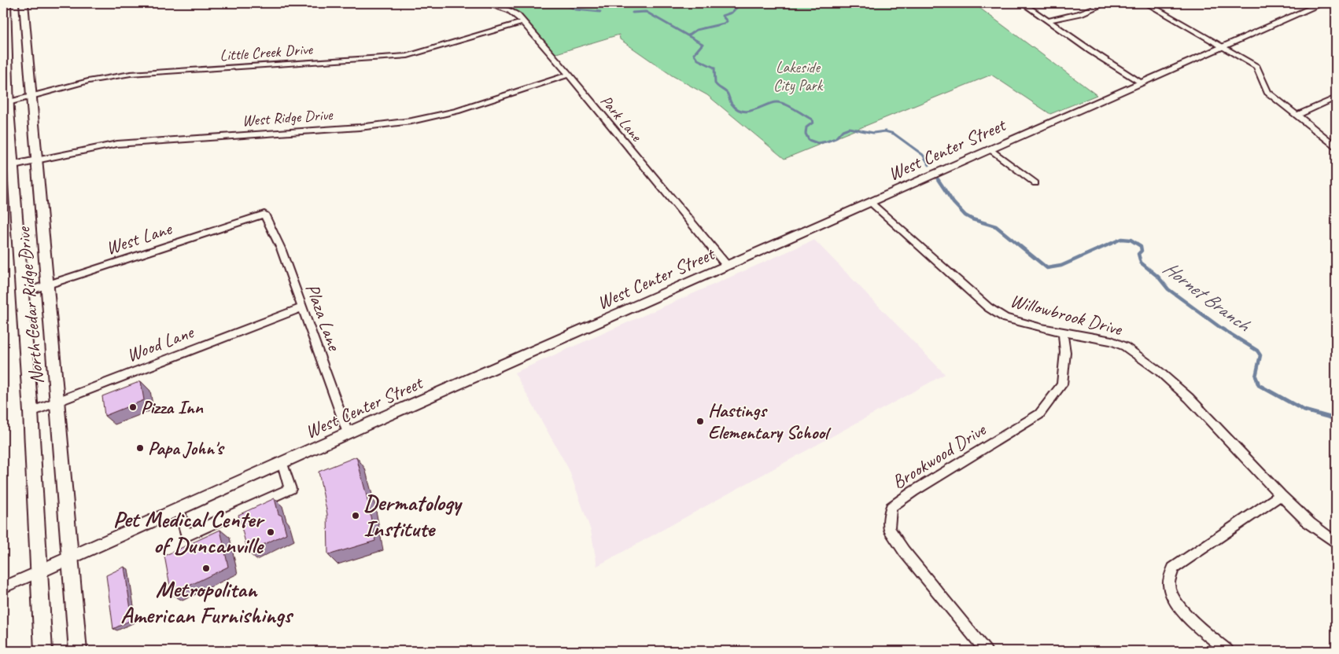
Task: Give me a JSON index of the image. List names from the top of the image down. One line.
{"streets":{"main road":["North Cedar Ridge Drive"],"street":["Little Creek Drive","West Ridge Drive","Park Lane","West Center Street","West Lane","Willowbrook Drive","Plaza Lane","Wood Lane","Brookwood Drive"]},"crossings":[["Little Creek Drive","Park Lane"],["Little Creek Drive","North Cedar Ridge Drive"],["West Ridge Drive","Park Lane"],["West Ridge Drive","North Cedar Ridge Drive"],["Park Lane","West Center Street"],["West Center Street","North Cedar Ridge Drive"],["West Center Street","Willowbrook Drive"],["West Center Street","Plaza Lane"],["West Lane","North Cedar Ridge Drive"],["West Lane","Plaza Lane"],["North Cedar Ridge Drive","Wood Lane"],["Willowbrook Drive","Brookwood Drive"],["Plaza Lane","Wood Lane"]],"water":["Hornet Branch"],"parks":["Lakeside City Park"],"places":["Pizza Inn","Hastings Elementary School","Papa John's","Dermatology Institute","Pet Medical Center of Duncanville","Metropolitan American Furnishings"]}
